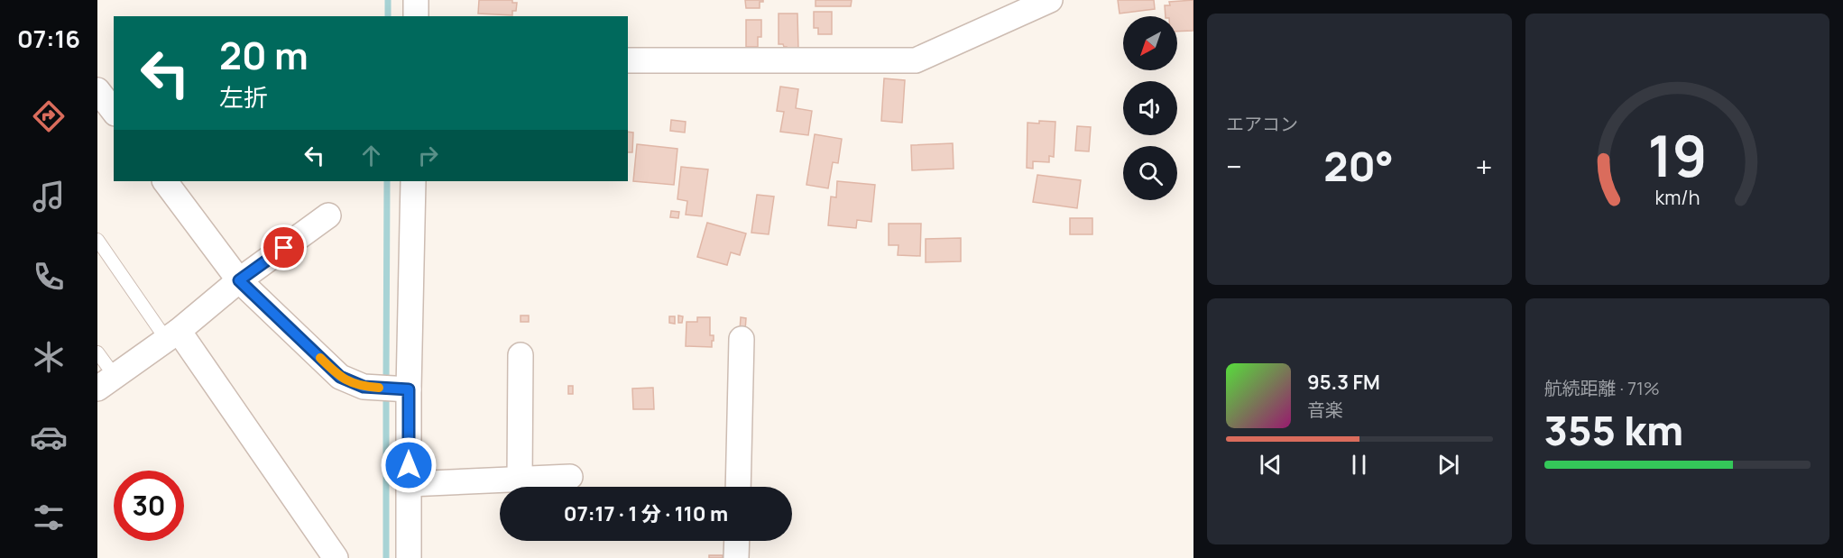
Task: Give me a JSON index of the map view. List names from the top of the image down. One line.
{"north":"bottom left","page":{"tabs":"07:16","tile":["エアコン",["航続距離 · 71%","355 km"]],"turn":["20 m","左折"],"heat":["−","20°","+"],"song":["95.3 FM","音楽"],"limit":"30","trip":"07:17 · 1 分 · 110 m","gauge":["19","km/h"]}}
